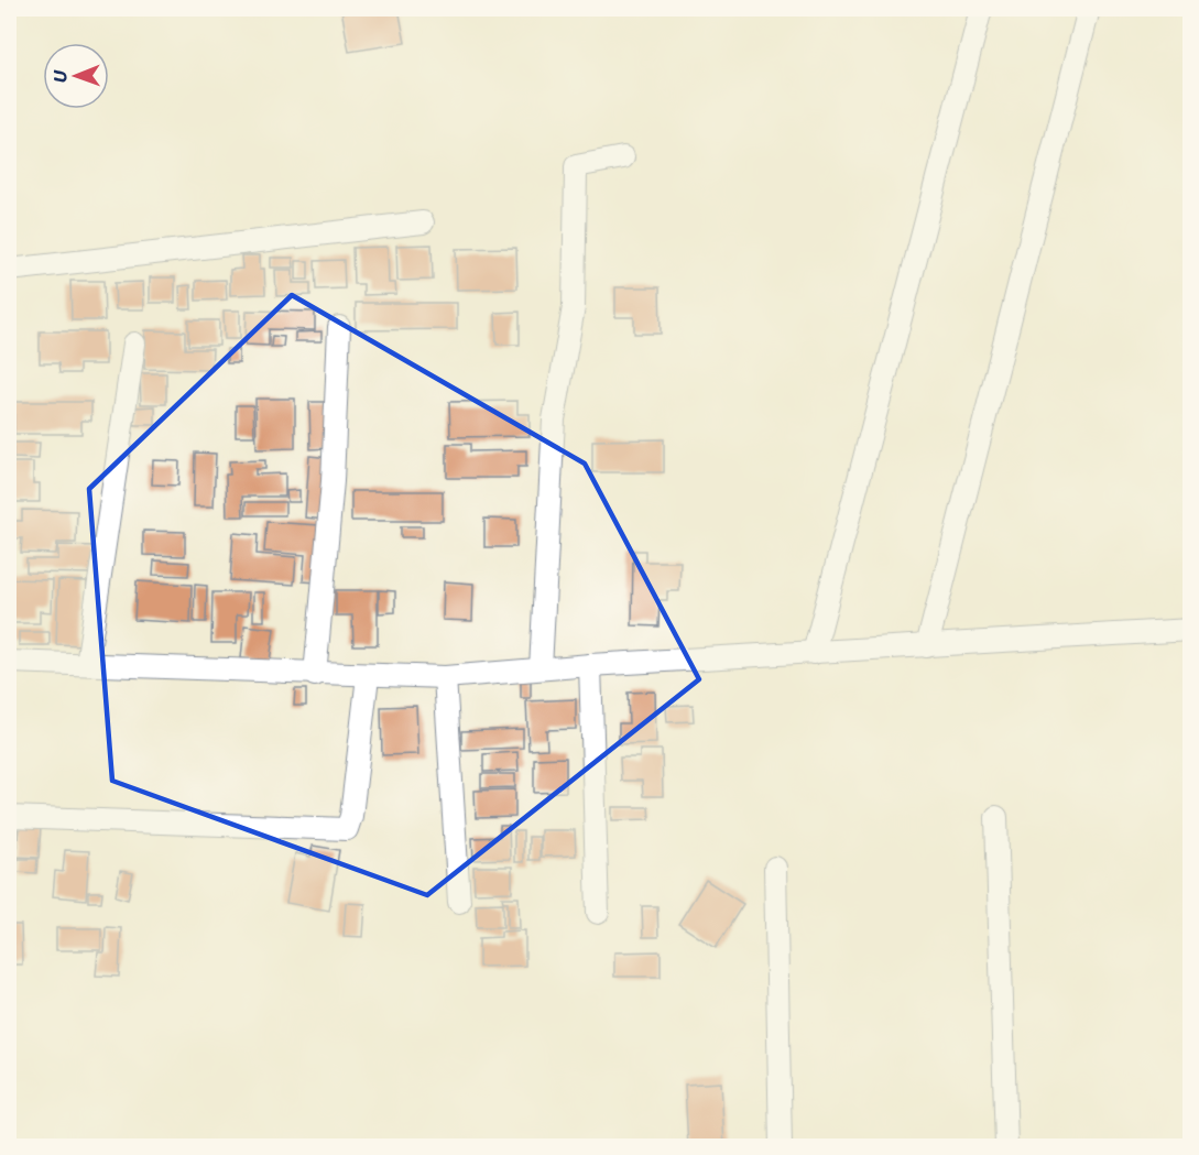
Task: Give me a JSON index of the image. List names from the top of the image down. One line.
{"north":"left"}
